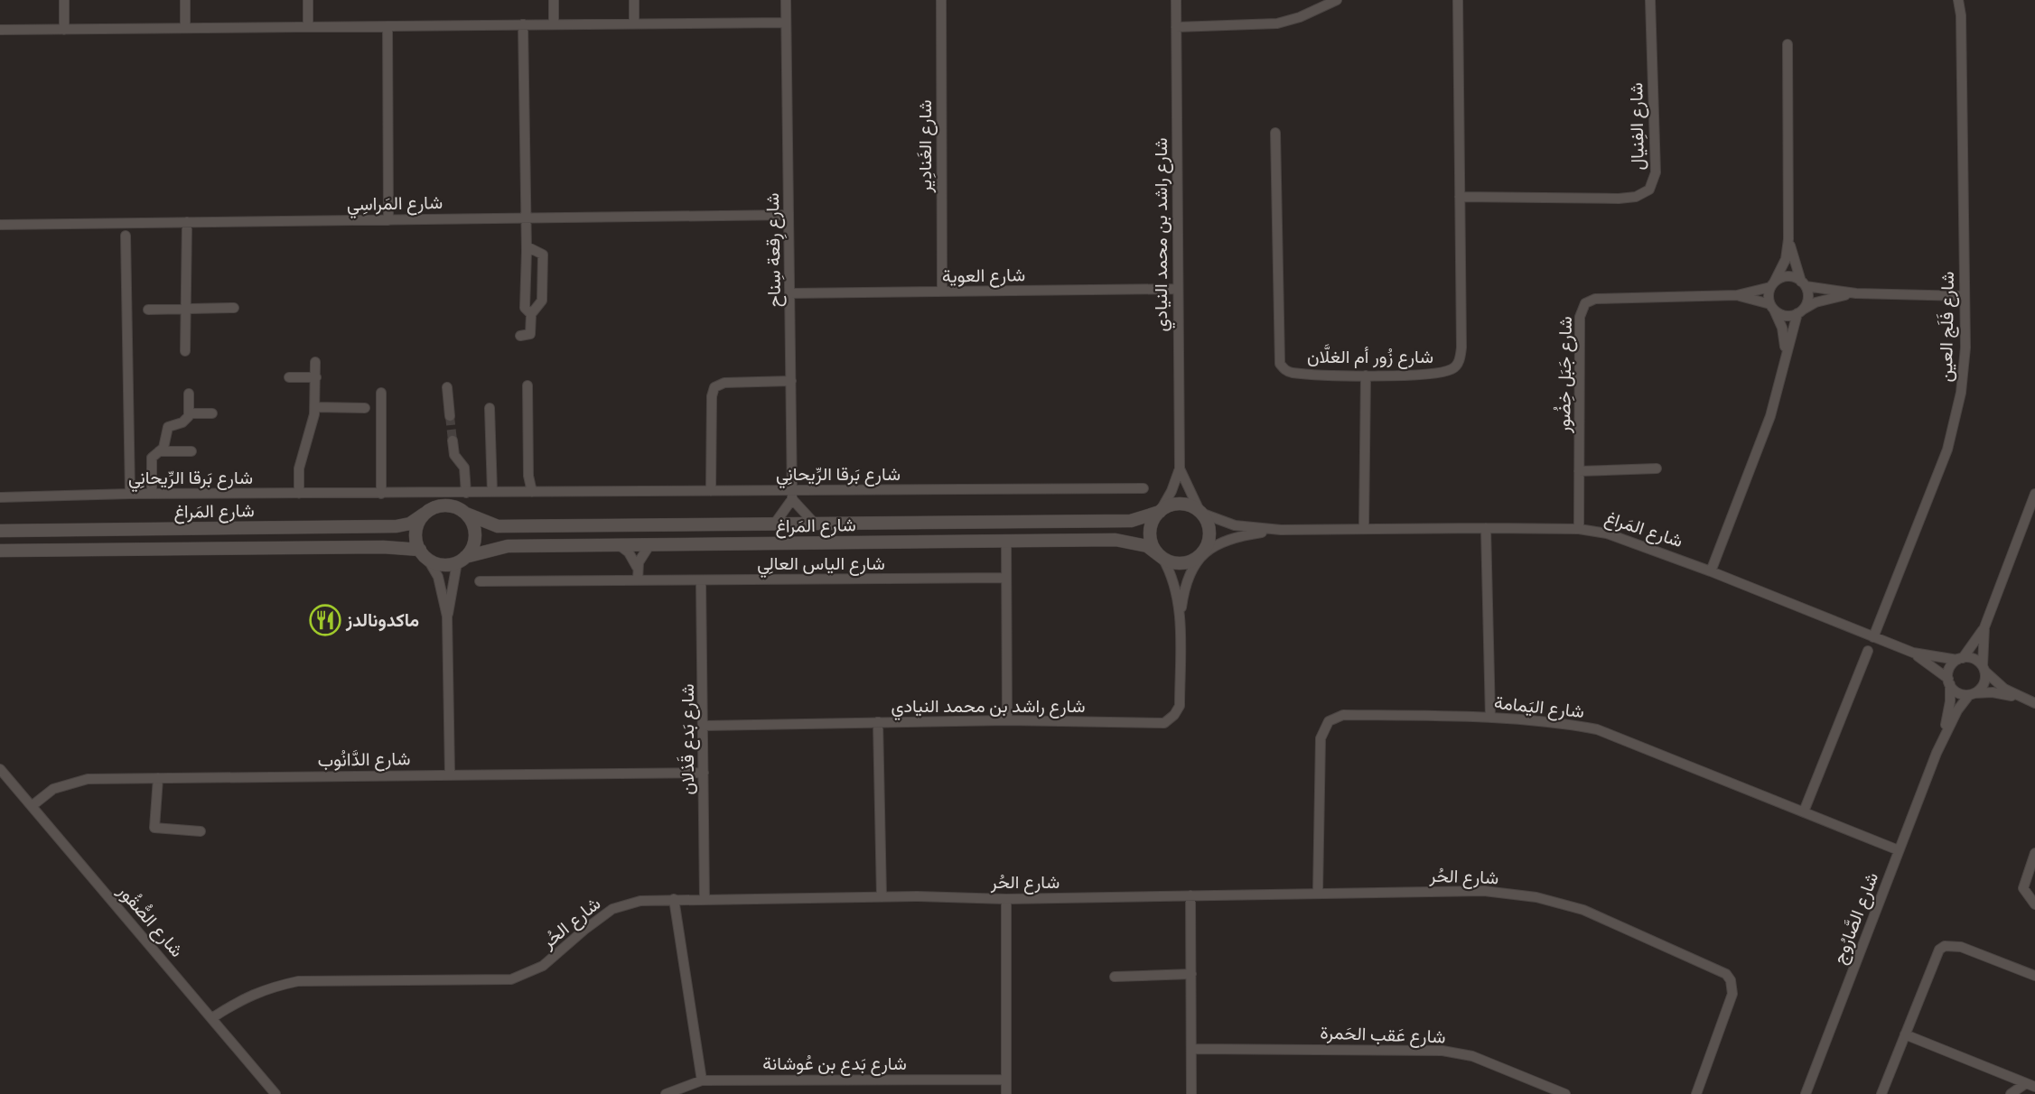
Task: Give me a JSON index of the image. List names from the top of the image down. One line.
{"streets":{"street":["شارع الفِنيال","شارع الغَنادِير","شارع المَراسِي","شارع راشد بن محمد النيادي","شارع رِقعة سِناح","شارع العوية","شارع فَلَج العين","شارع زُور أم الغلَّان","شارع جَبَل خِضُور","شارع بَرقا الرِّيحانِي","شارع المَراغ","شارع الياس العالِي","شارع اليَمامة","شارع بَدع قَذلان","شارع الدَّانُوب","شارع الحُر","شارع الصَّارُوج","شارع الصُّقُور","شارع عَقب الحَمرة","شارع بَدع بن عُوشانة"]},"crossings":[["شارع الفِنيال","شارع زُور أم الغلَّان"],["شارع الغَنادِير","شارع العوية"],["شارع المَراسِي","شارع رِقعة سِناح"],["شارع راشد بن محمد النيادي","شارع العوية"],["شارع راشد بن محمد النيادي","شارع المَراغ"],["شارع راشد بن محمد النيادي","شارع بَدع قَذلان"],["شارع رِقعة سِناح","شارع العوية"],["شارع رِقعة سِناح","شارع بَرقا الرِّيحانِي"],["شارع فَلَج العين","شارع المَراغ"],["شارع جَبَل خِضُور","شارع المَراغ"],["شارع المَراغ","شارع الصَّارُوج"],["شارع الياس العالِي","شارع بَدع قَذلان"],["شارع اليَمامة","شارع الحُر"],["شارع اليَمامة","شارع الصَّارُوج"],["شارع بَدع قَذلان","شارع الدَّانُوب"],["شارع بَدع قَذلان","شارع الحُر"],["شارع الدَّانُوب","شارع الصُّقُور"],["شارع الحُر","شارع الصُّقُور"]],"places":{"restaurant":["ماكدونالدز"]}}
